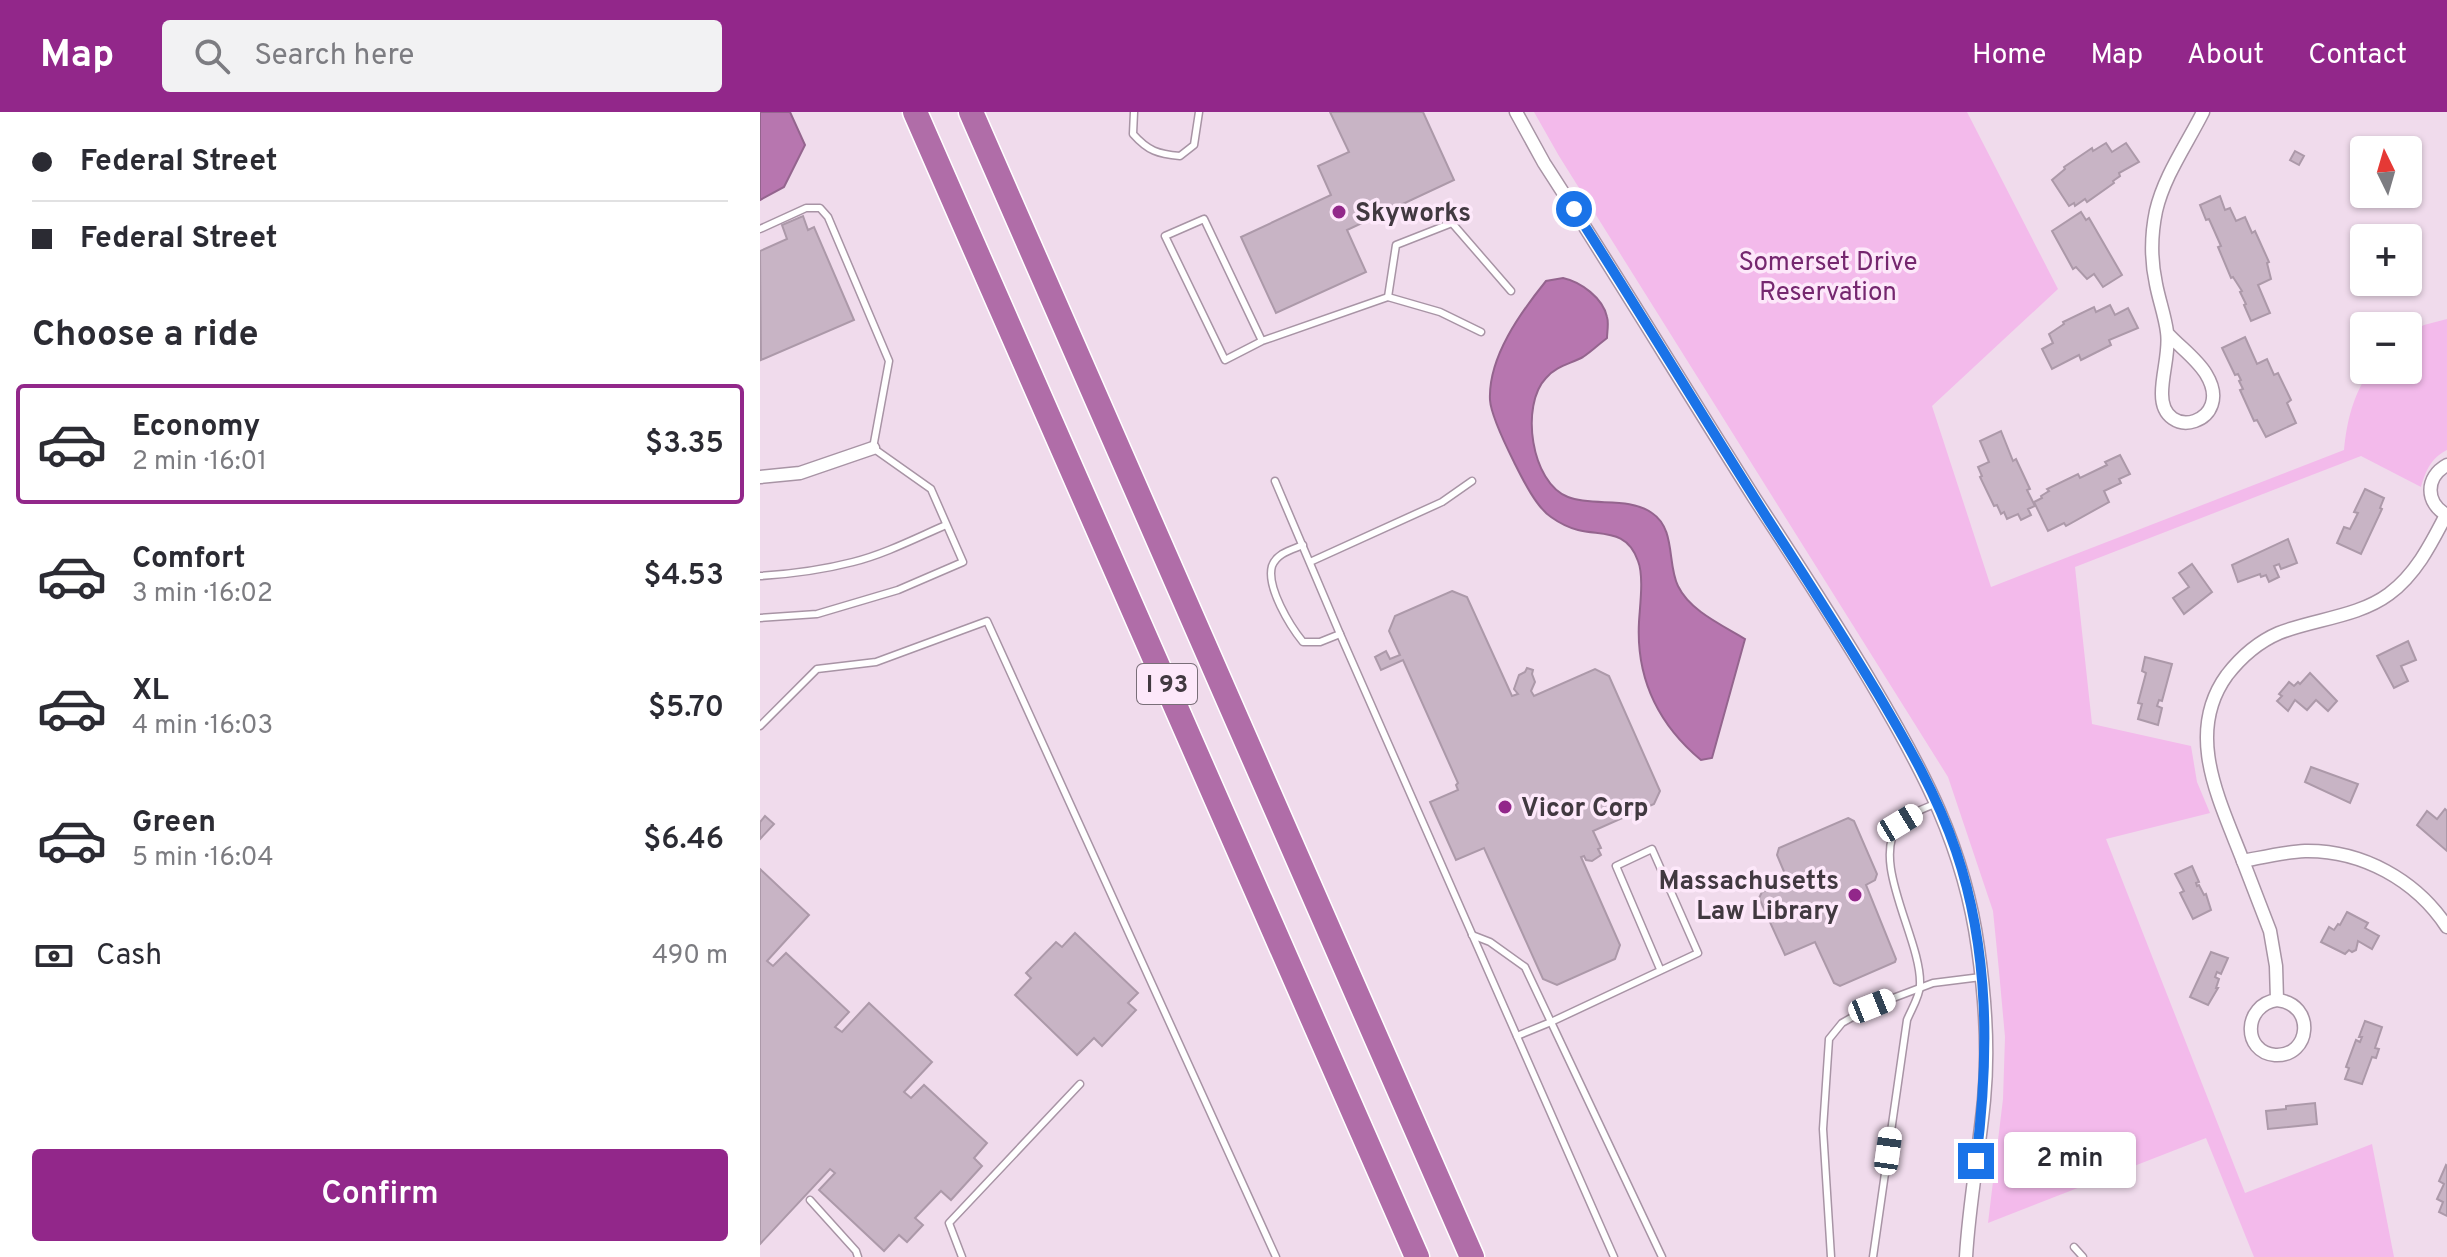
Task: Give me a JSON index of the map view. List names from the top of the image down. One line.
{"streets":{"highway":["I 93"]},"parks":["Somerset Drive Reservation"],"places":["Skyworks","Vicor Corp","Massachusetts Law Library"],"north":"top","page":{"header":"Map","search":"Search here","nav":["Home","Map","About","Contact"],"banner":["Federal Street","Federal Street"],"map_buttons":["+","−"],"heading":"Choose a ride","list":[{"name":"Economy","note":"2 min · 16:01","value":"$3.35"},{"name":"Comfort","note":"3 min · 16:02","value":"$4.53"},{"name":"XL","note":"4 min · 16:03","value":"$5.70"},{"name":"Green","note":"5 min · 16:04","value":"$6.46"}],"pay":["Cash","490 m"],"bubble":"2 min","buttons":"Confirm"}}
